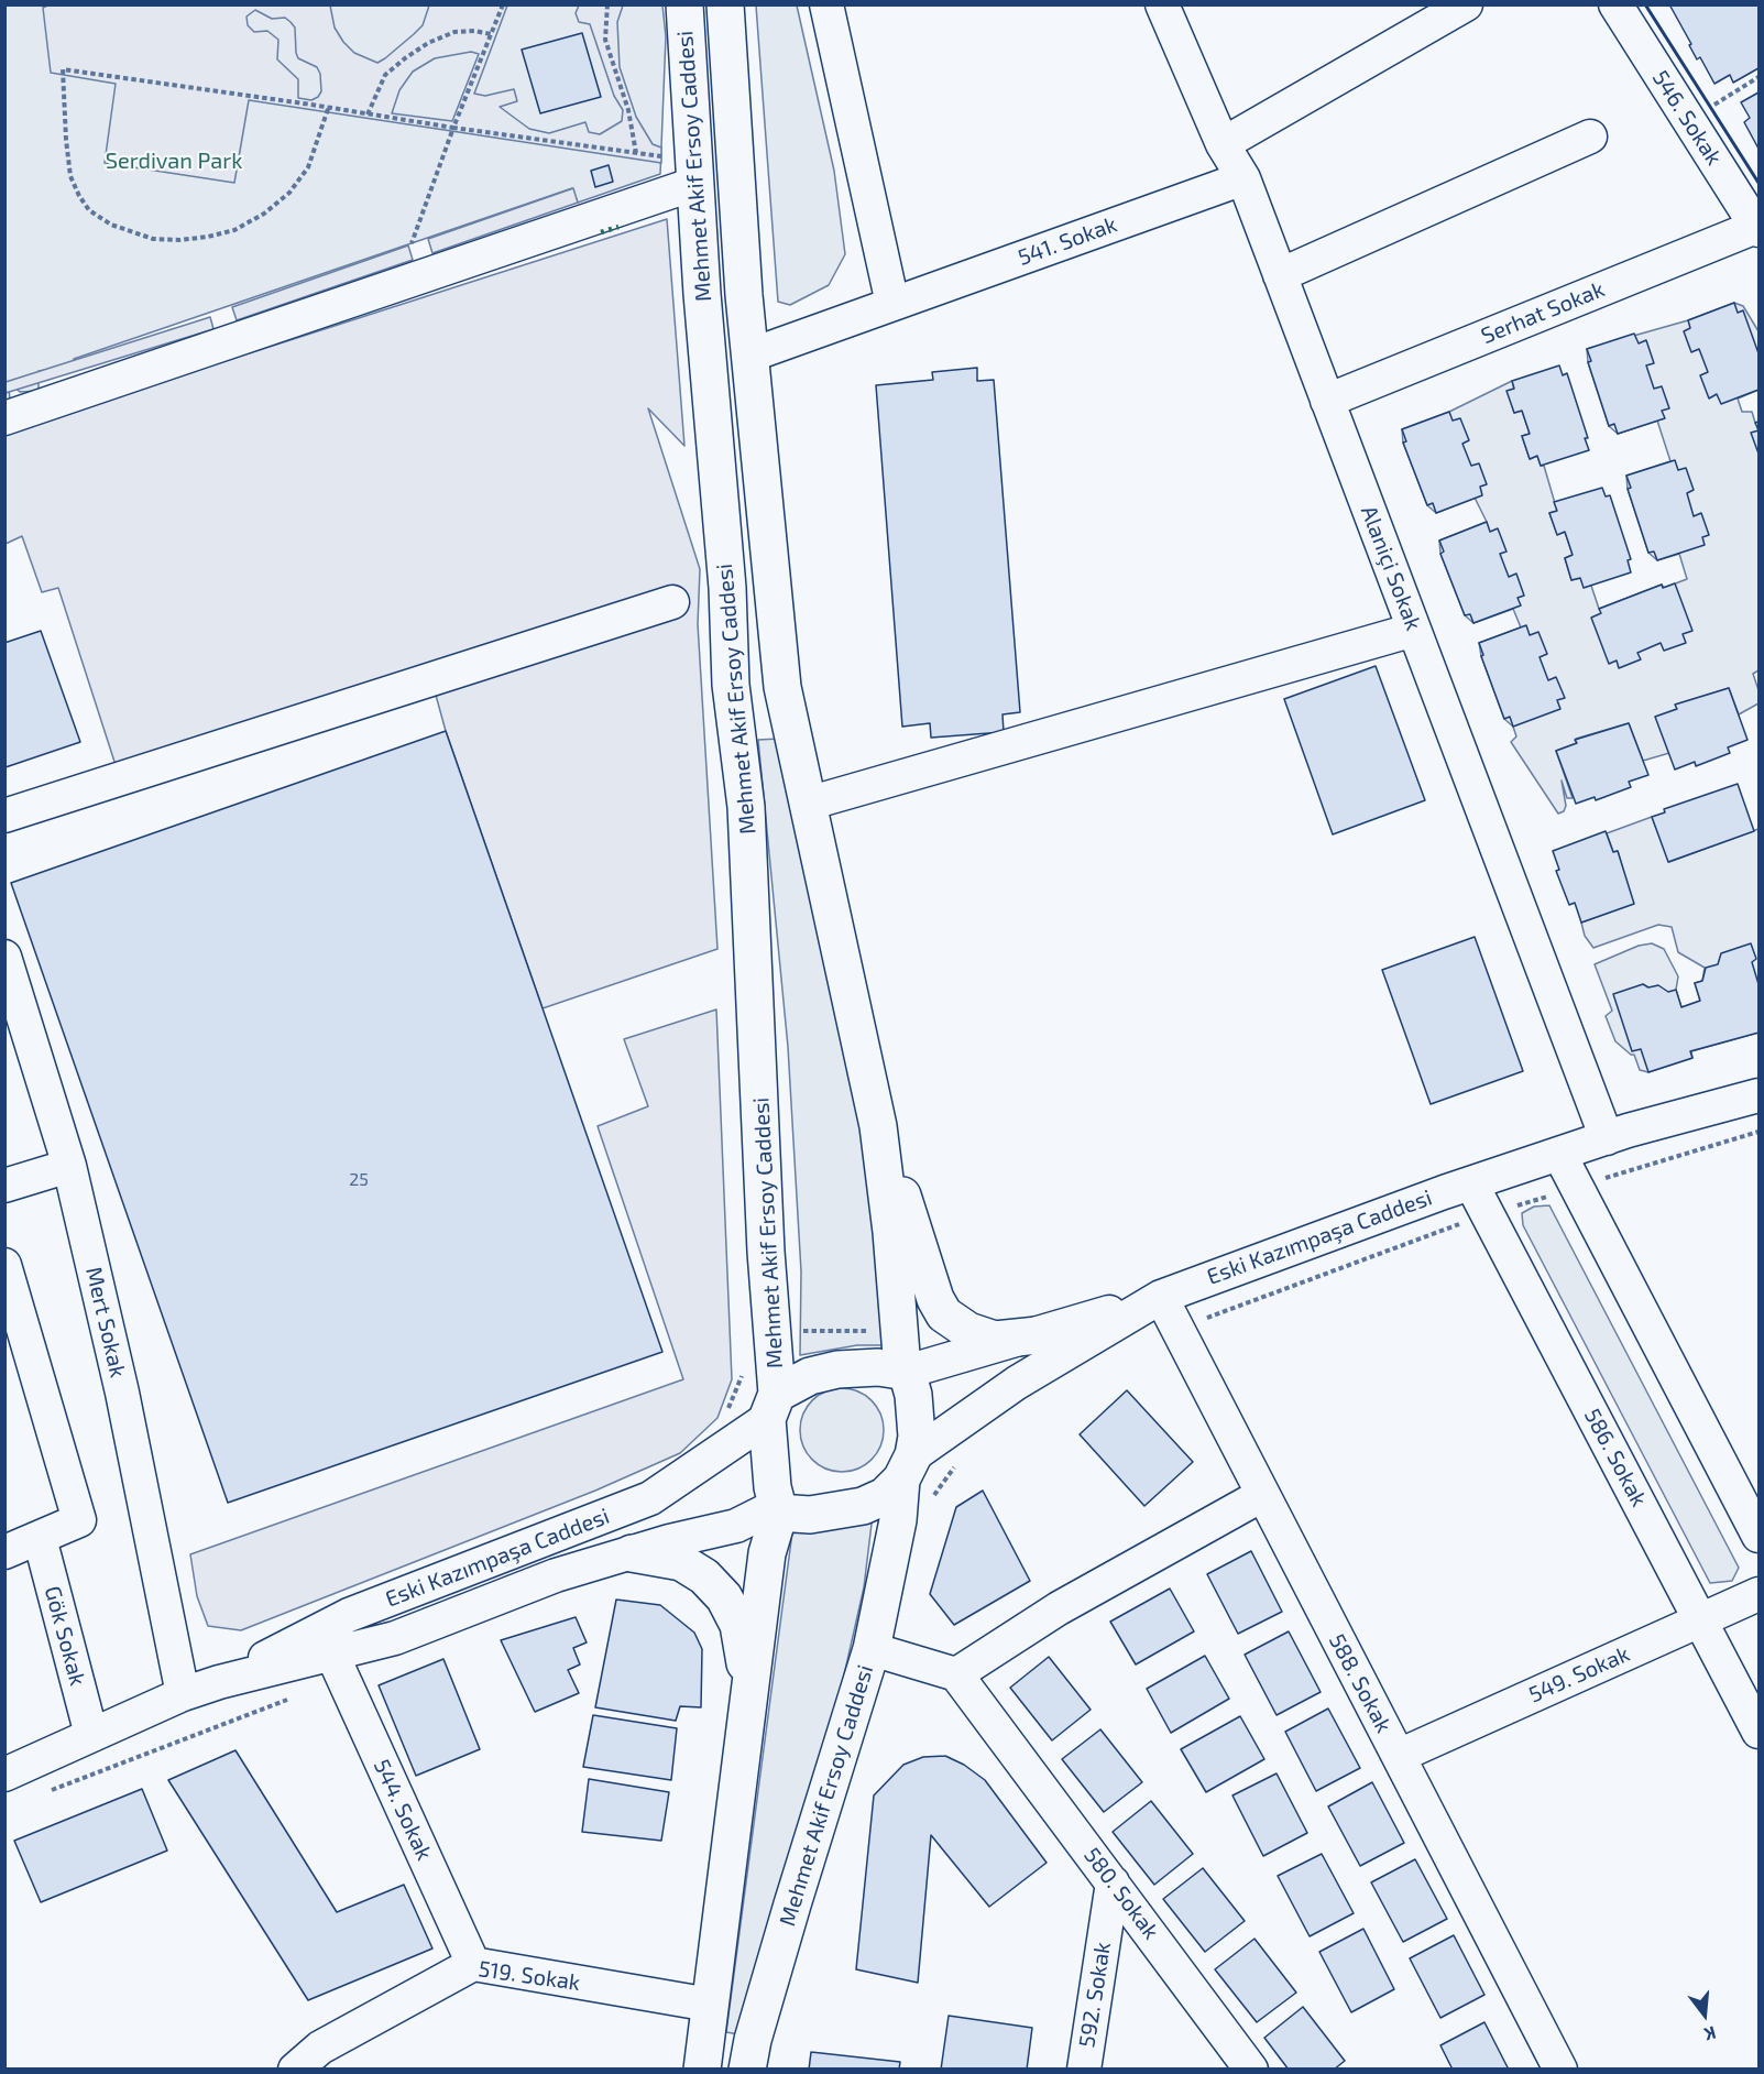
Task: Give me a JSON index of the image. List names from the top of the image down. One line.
{"streets":{"main road":["Mehmet Akif Ersoy Caddesi"],"street":["546. Sokak","541. Sokak","Serhat Sokak","Alaniçi Sokak","Eski Kazımpaşa Caddesi","Mert Sokak","586. Sokak","Gök Sokak","549. Sokak","588. Sokak","544. Sokak","580. Sokak","519. Sokak","592. Sokak"]},"crossings":[["546. Sokak","Serhat Sokak"],["Mehmet Akif Ersoy Caddesi","541. Sokak"],["Mehmet Akif Ersoy Caddesi","Eski Kazımpaşa Caddesi"],["541. Sokak","Alaniçi Sokak"],["Serhat Sokak","Alaniçi Sokak"],["Alaniçi Sokak","Eski Kazımpaşa Caddesi"],["Eski Kazımpaşa Caddesi","Mert Sokak"],["Eski Kazımpaşa Caddesi","586. Sokak"],["Eski Kazımpaşa Caddesi","Gök Sokak"],["Eski Kazımpaşa Caddesi","588. Sokak"],["Eski Kazımpaşa Caddesi","544. Sokak"],["586. Sokak","549. Sokak"],["549. Sokak","588. Sokak"],["544. Sokak","519. Sokak"],["580. Sokak","592. Sokak"]],"parks":["Serdivan Park"],"house_numbers":["25"],"north":"bottom"}
